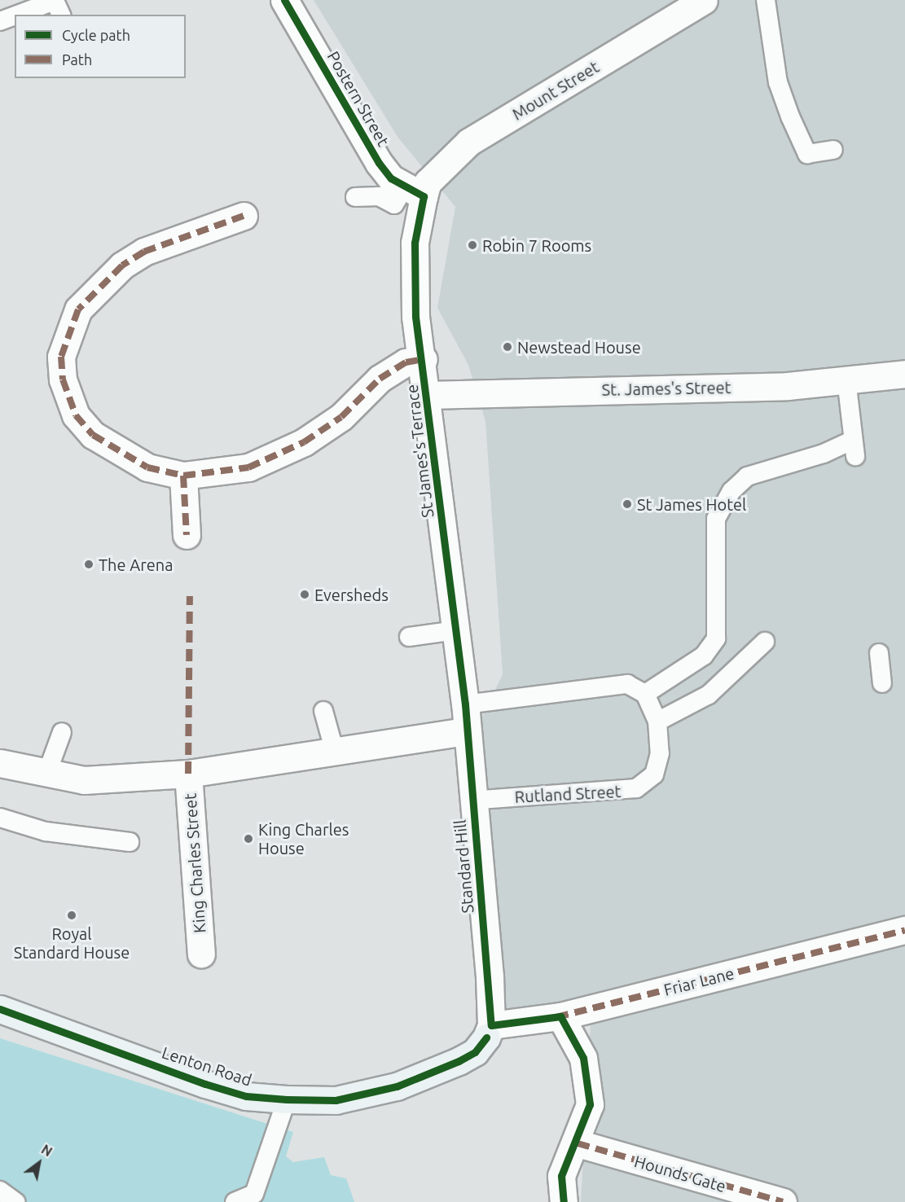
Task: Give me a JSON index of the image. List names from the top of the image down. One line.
{"streets":{"street":["Mount Street","Postern Street","St. James's Street","St James's Terrace","King Charles Street","Standard Hill","Friar Lane","Lenton Road","Hounds Gate"],"lane":["Rutland Street"]},"crossings":[["Mount Street","Postern Street"],["Mount Street","St James's Terrace"],["Postern Street","St James's Terrace"],["St. James's Street","St James's Terrace"],["St James's Terrace","Standard Hill"],["Rutland Street","Standard Hill"],["Standard Hill","Friar Lane"],["Standard Hill","Lenton Road"],["Friar Lane","Lenton Road"]],"places":["Robin 7 Rooms","Newstead House","St James Hotel","The Arena","Eversheds","King Charles House","Royal Standard House"],"legend":["Cycle path","Path"],"north":"top right"}
